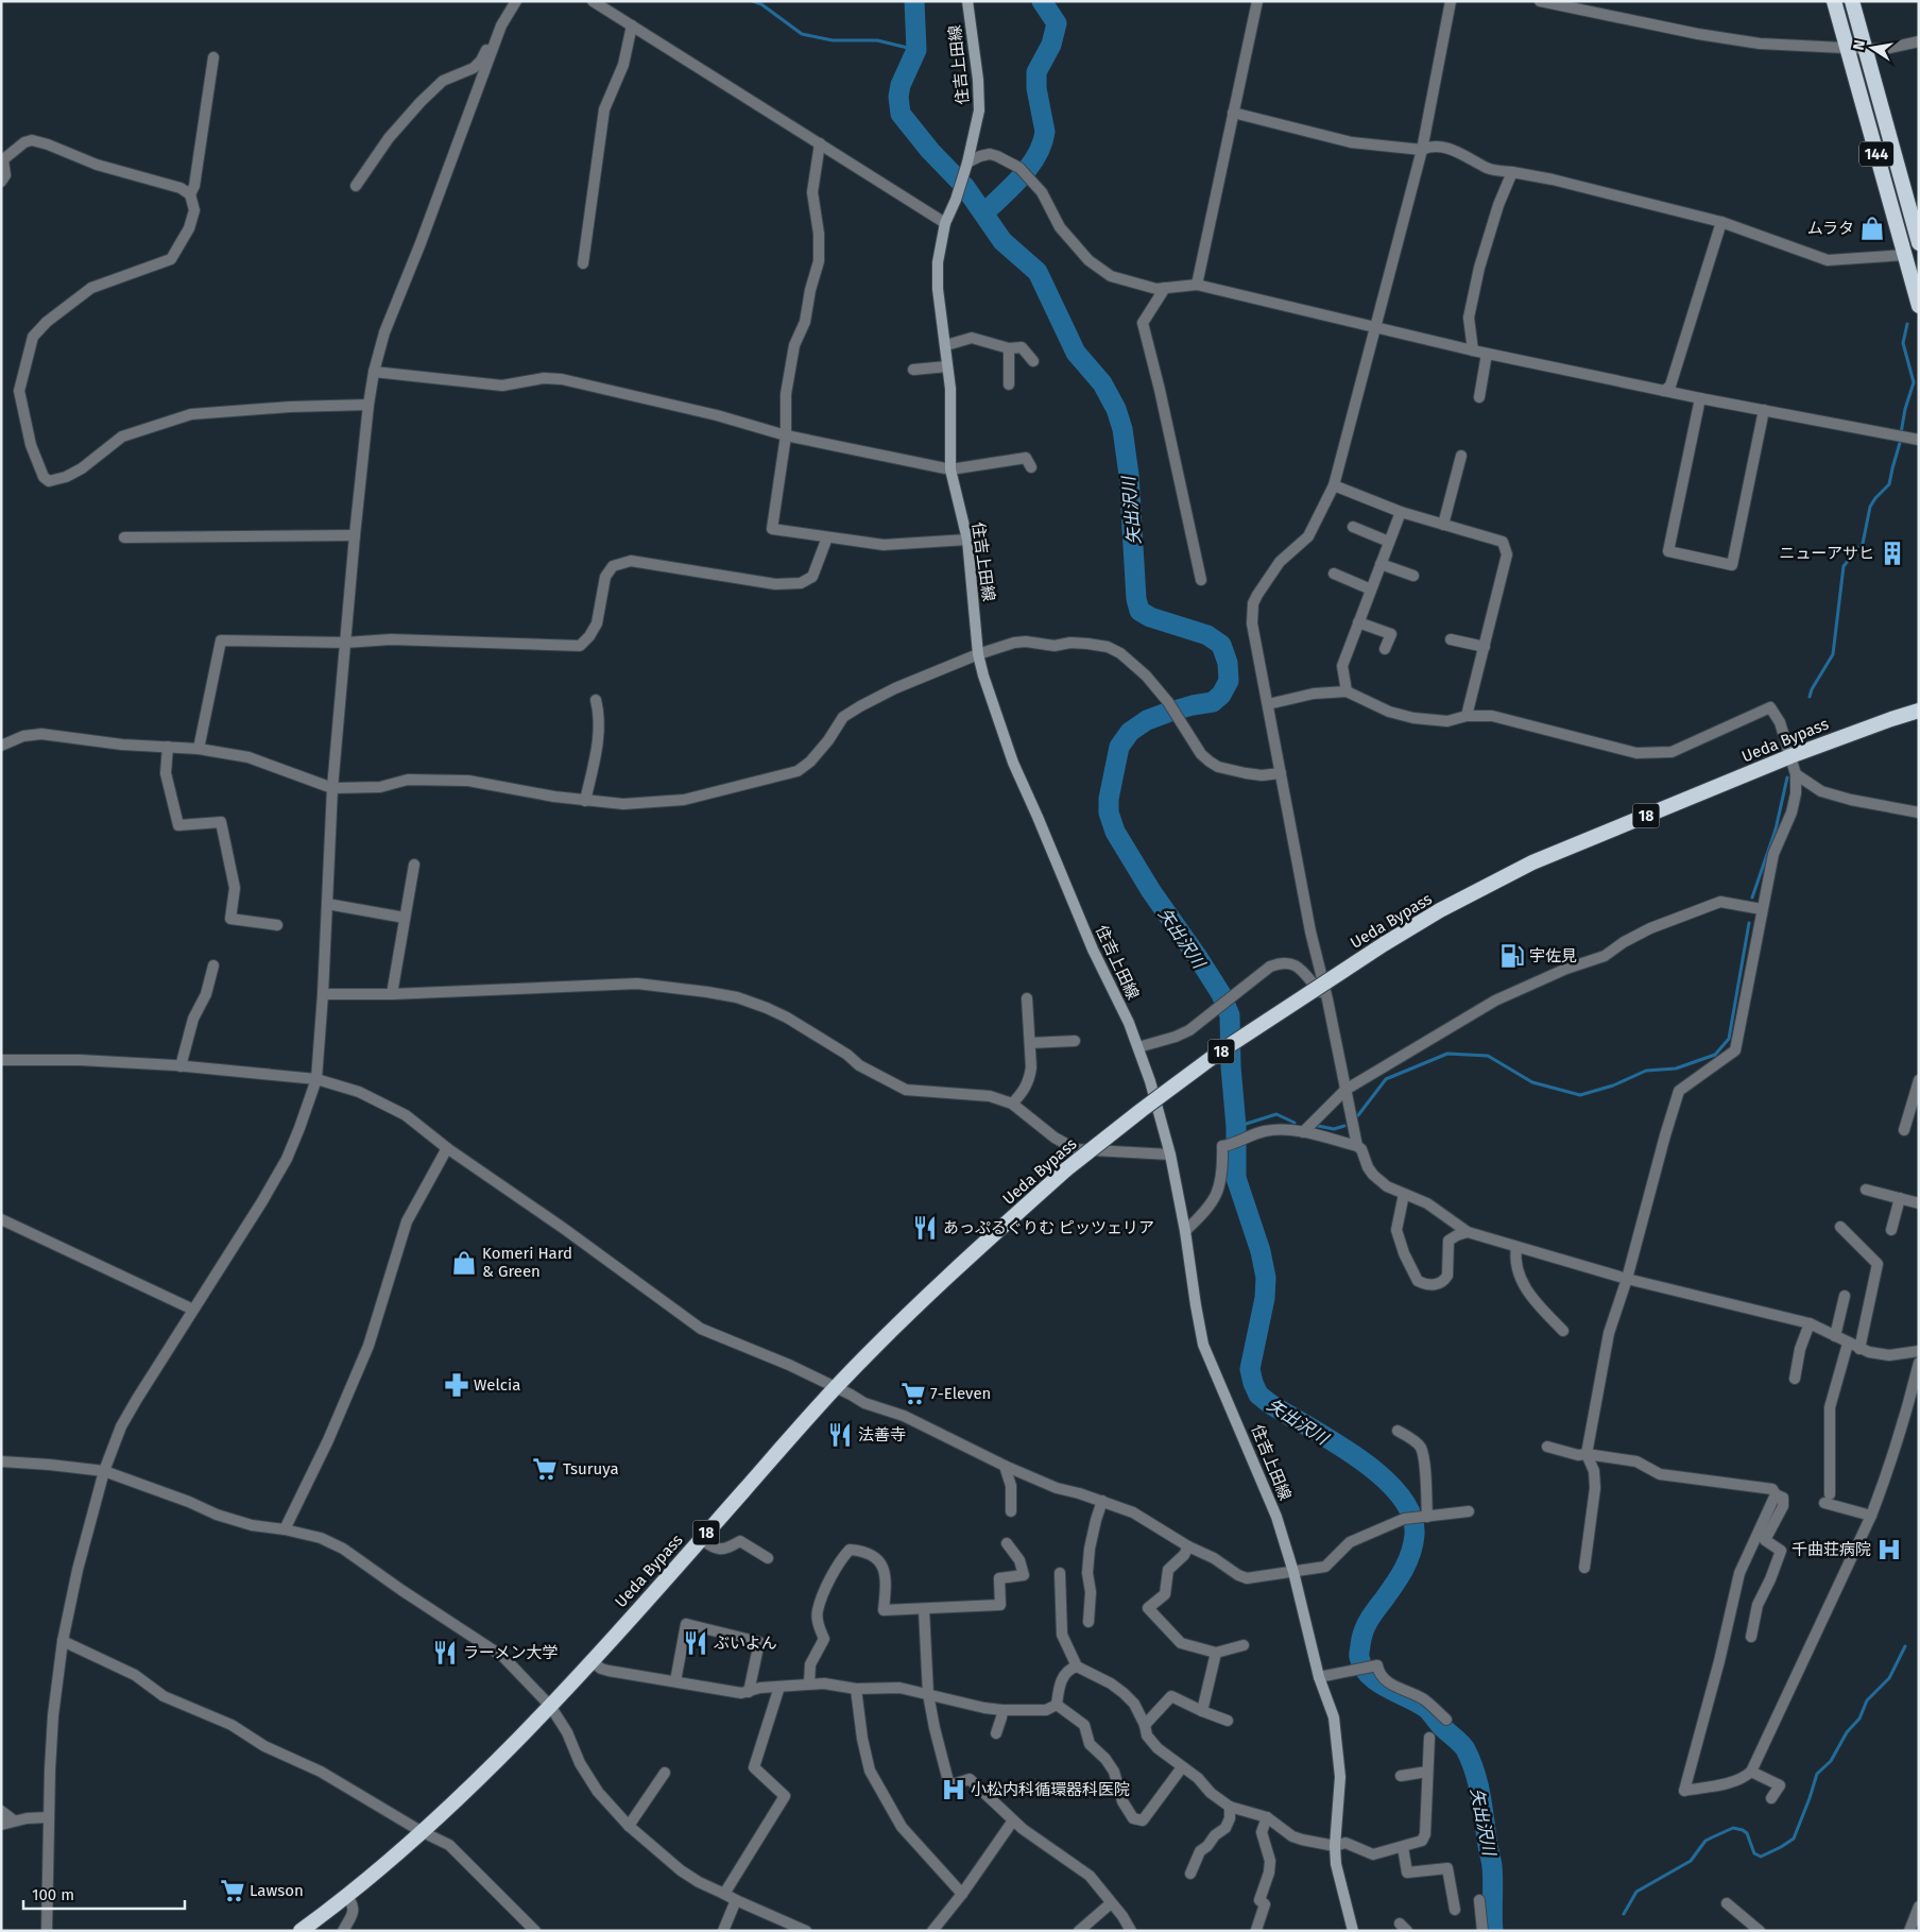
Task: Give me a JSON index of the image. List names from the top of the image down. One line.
{"streets":{"highway":["144","Ueda Bypass","18"],"main road":["住吉上田線"]},"water":["矢出沢川"],"places":{"shop":["ムラタ","Komeri Hard & Green"],"building":["ニューアサヒ"],"fuel station":["宇佐見"],"restaurant":["あっぷるぐりむ ピッツェリア","法善寺","ぶいよん","ラーメン大学"],"pharmacy":["Welcia"],"supermarket":["7-Eleven","Tsuruya","Lawson"],"hospital":["千曲荘病院","小松内科循環器科医院"]},"scale_bar":"100 m","north":"left"}
